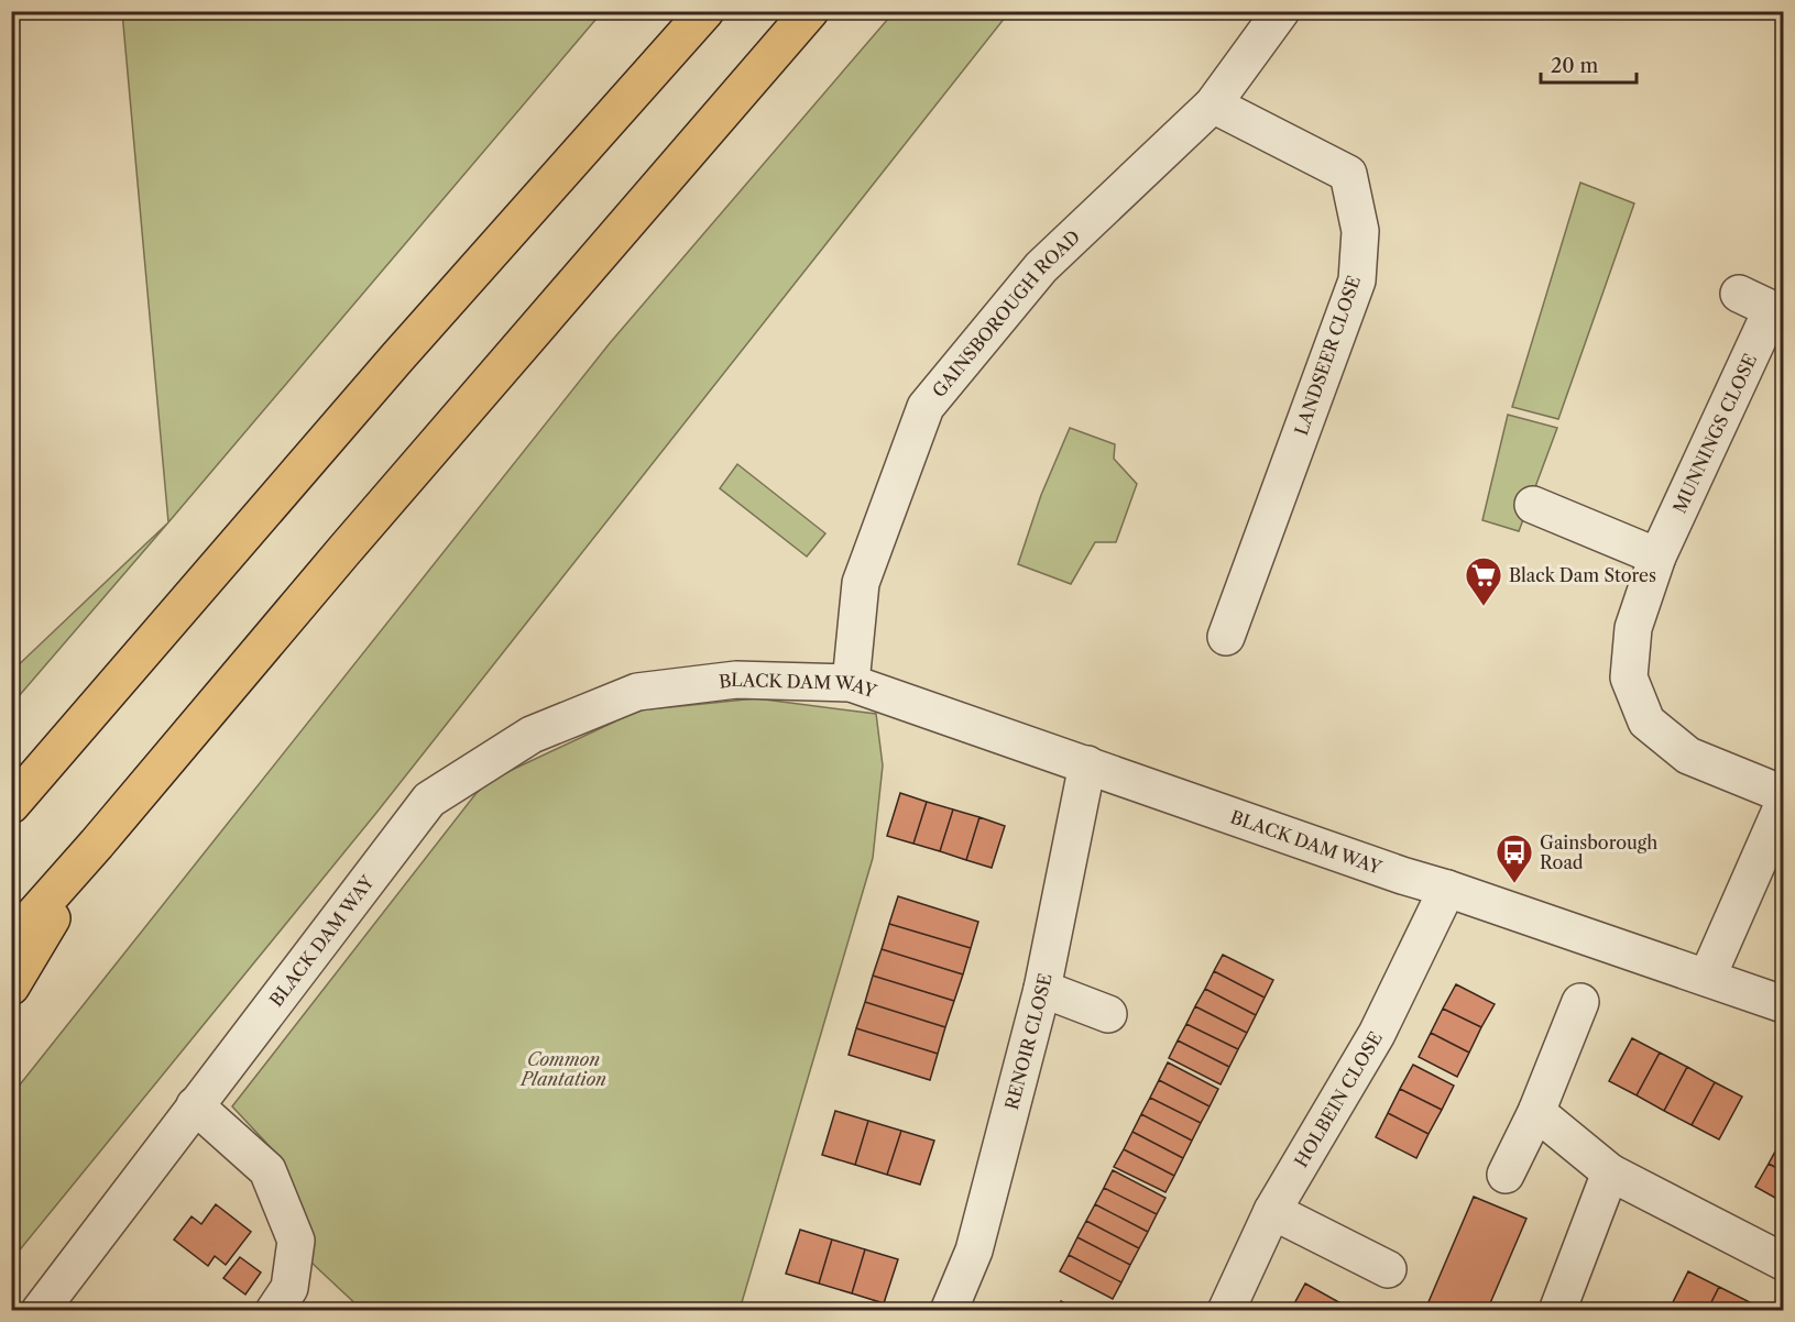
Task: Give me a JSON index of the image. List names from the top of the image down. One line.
{"streets":{"street":["GAINSBOROUGH ROAD","LANDSEER CLOSE","MUNNINGS CLOSE","BLACK DAM WAY","RENOIR CLOSE","HOLBEIN CLOSE"]},"crossings":[["GAINSBOROUGH ROAD","LANDSEER CLOSE"],["GAINSBOROUGH ROAD","BLACK DAM WAY"],["BLACK DAM WAY","RENOIR CLOSE"],["BLACK DAM WAY","HOLBEIN CLOSE"]],"parks":["Common Plantation"],"places":{"supermarket":["Black Dam Stores"],"bus stop":["Gainsborough Road"]},"scale_bar":"20 m"}
